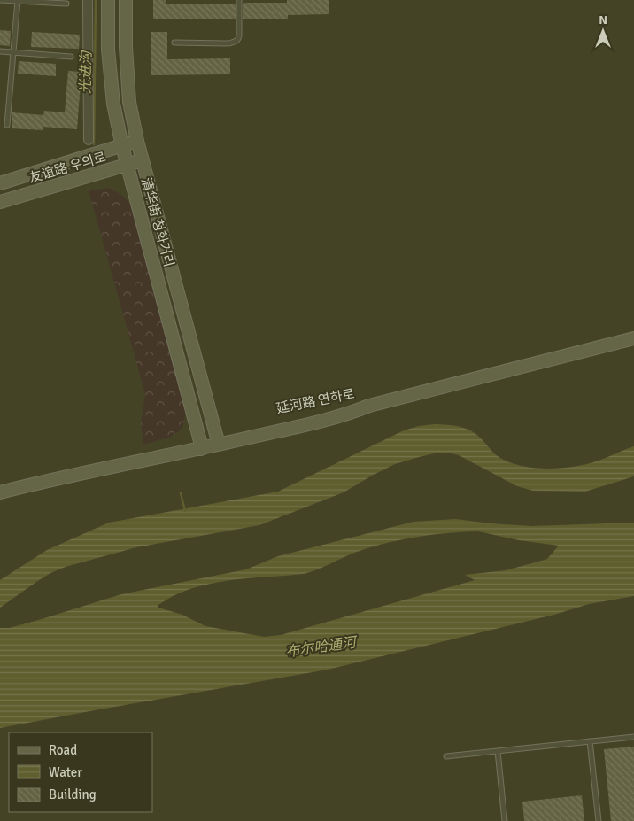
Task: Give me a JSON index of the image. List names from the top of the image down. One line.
{"streets":{"main road":["友谊路 우의로","清华街 청화거리","延河路 연하로"]},"crossings":[["友谊路 우의로","清华街 청화거리"],["清华街 청화거리","延河路 연하로"]],"water":["光进沟","布尔哈通河"],"legend":["Road","Water","Building"],"north":"top"}
